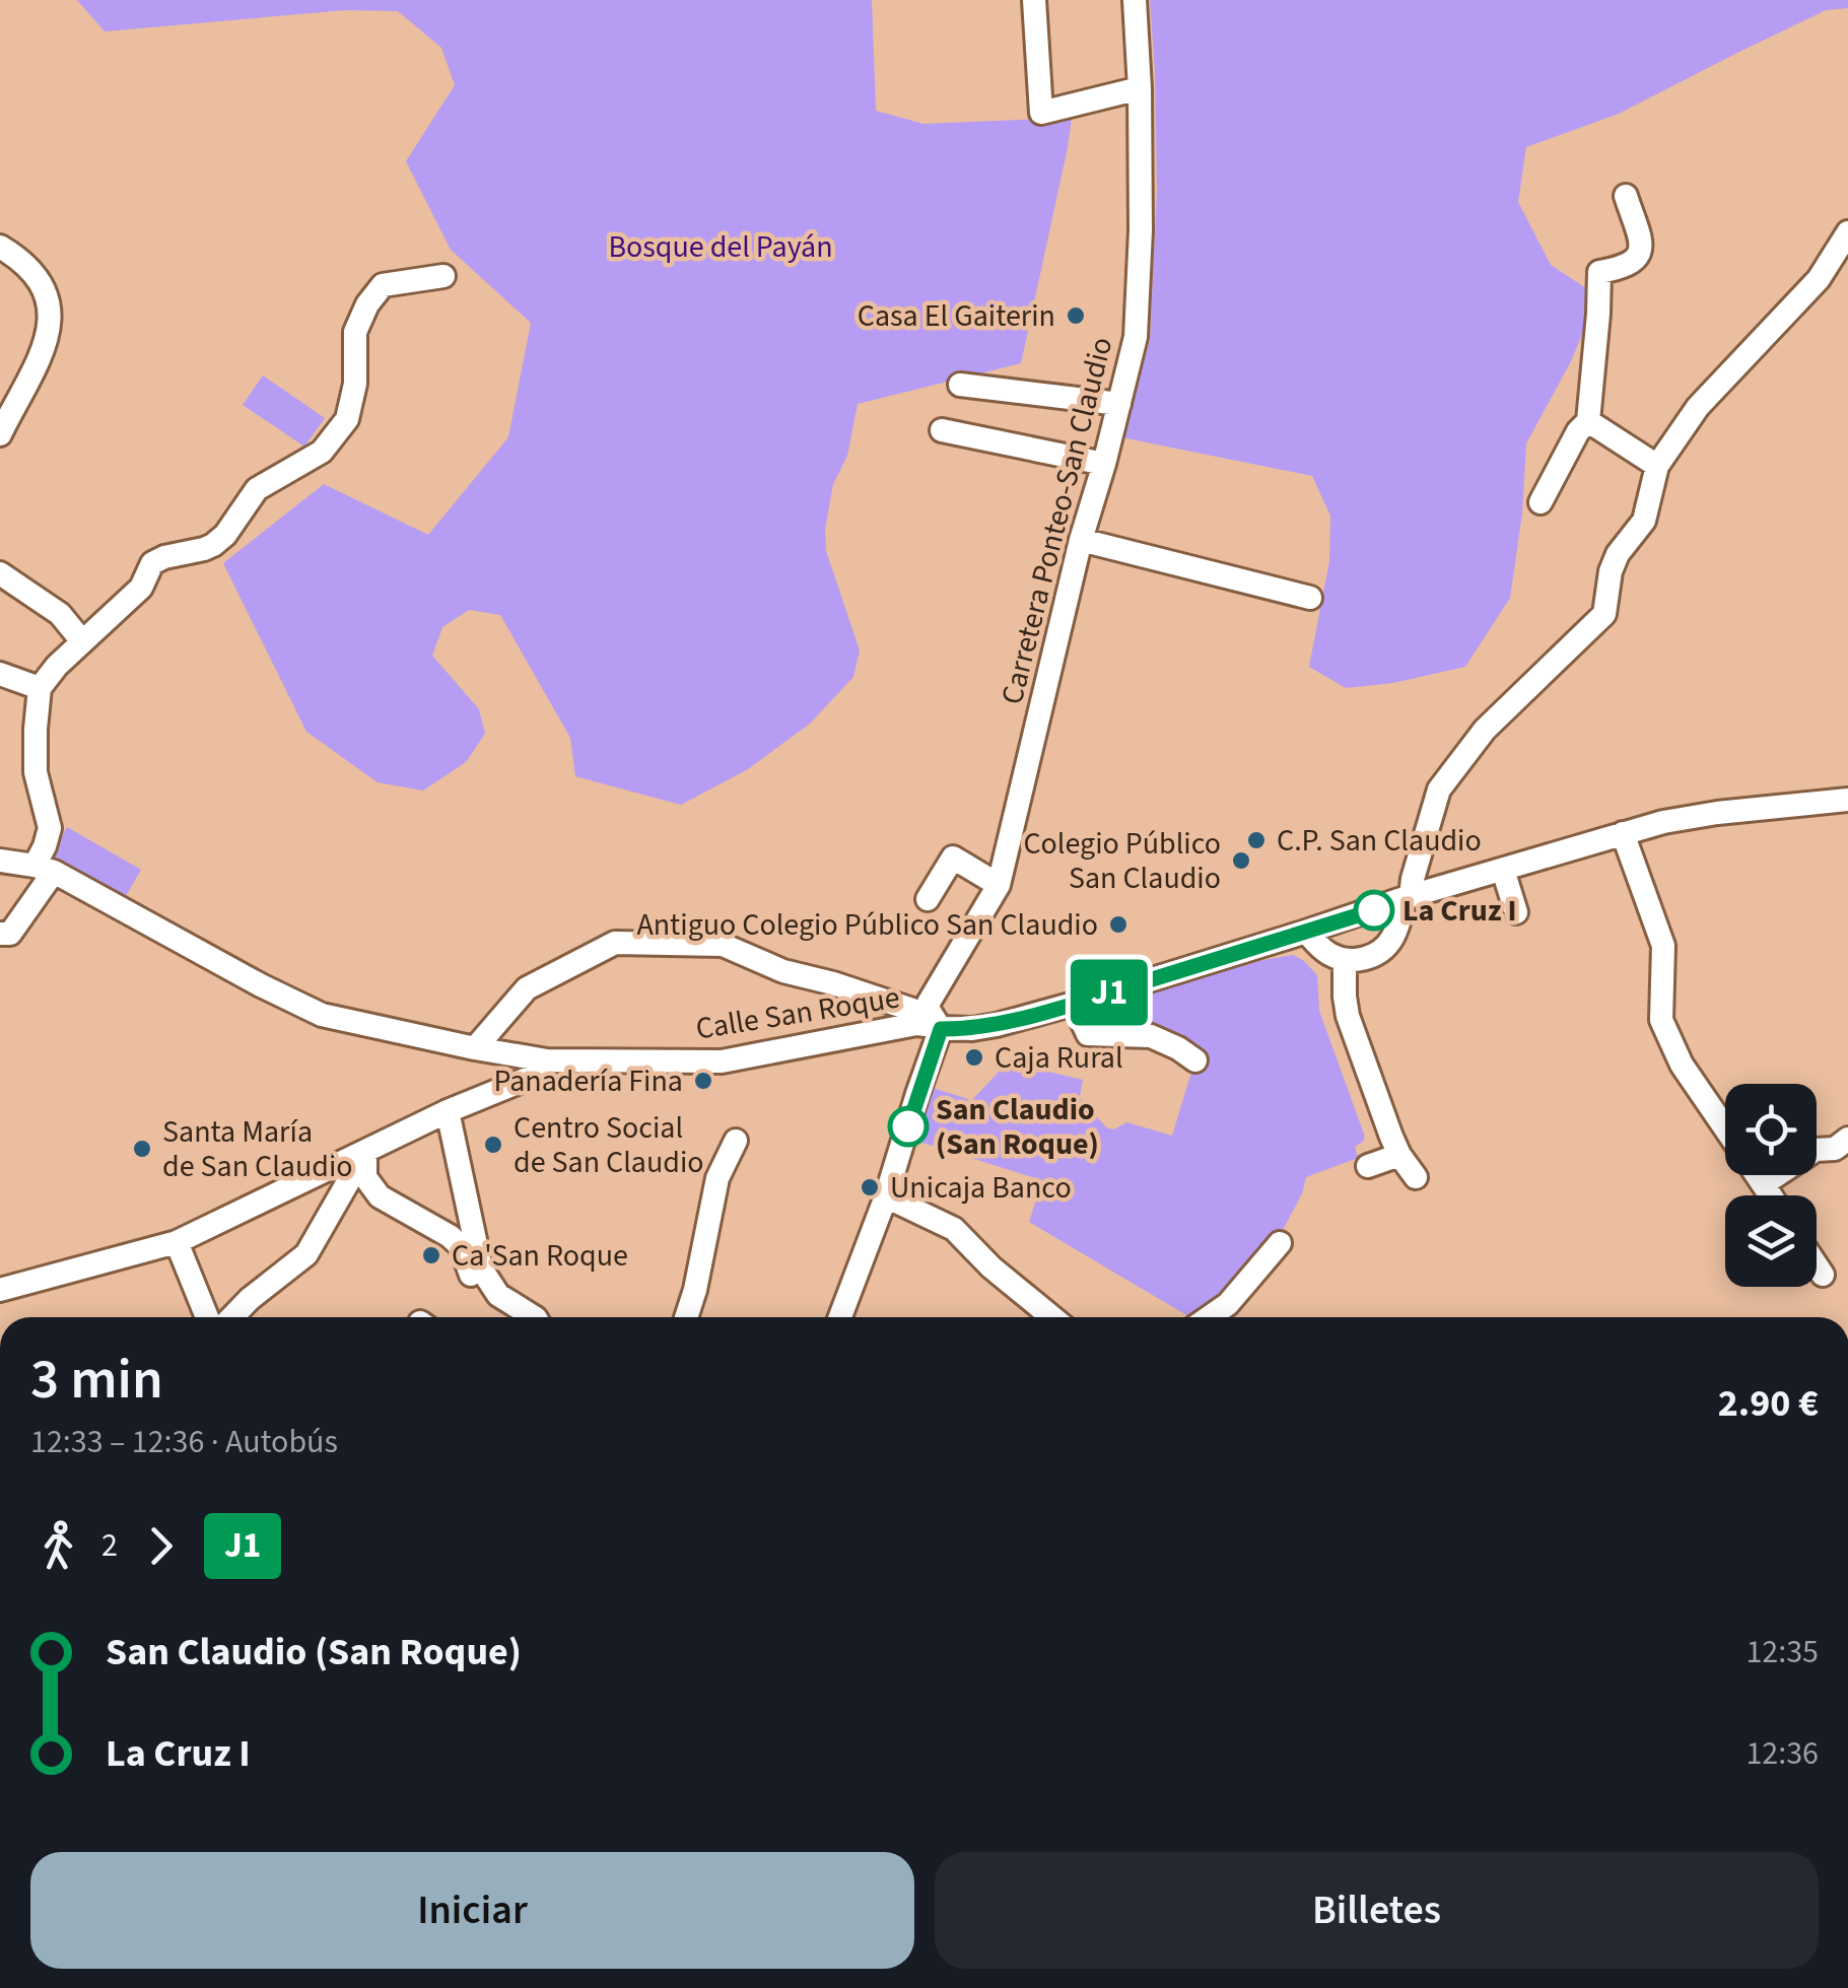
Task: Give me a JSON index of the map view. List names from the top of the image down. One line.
{"streets":{"street":["Carretera Ponteo-San Claudio","Calle San Roque"]},"crossings":[["Carretera Ponteo-San Claudio","Calle San Roque"]],"parks":["Bosque del Payán"],"places":["Casa El Gaiterin","C.P. San Claudio","Colegio Público San Claudio","La Cruz I","Antiguo Colegio Público San Claudio","Caja Rural","Panadería Fina","San Claudio (San Roque)","Centro Social de San Claudio","Santa María de San Claudio","Unicaja Banco","Ca'San Roque"],"lines":["bus line J1"],"page":{"on_map":"J1","heading":["3 min","12:33 – 12:36 · Autobús","2.90 €"],"legs":["2","J1"],"list":[{"name":"San Claudio (San Roque)","value":"12:35"},{"name":"La Cruz I","value":"12:36"}],"buttons":["Iniciar","Billetes"]}}
